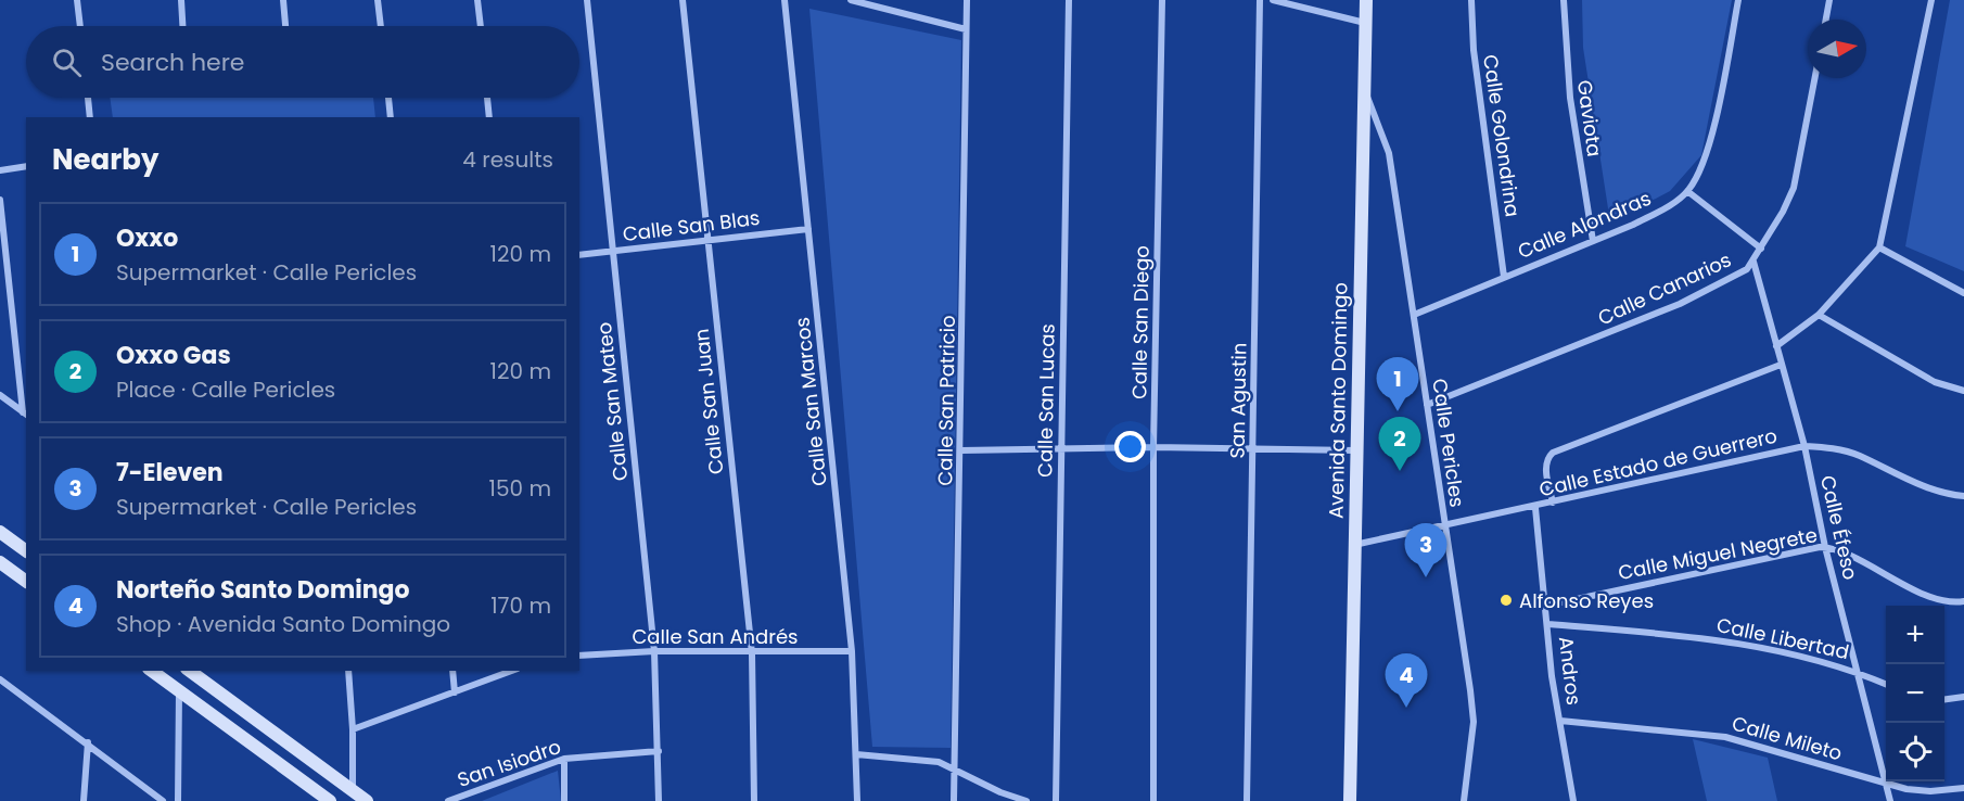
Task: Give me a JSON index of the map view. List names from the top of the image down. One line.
{"streets":{"main road":["Avenida Santo Domingo"],"street":["Gaviota","Calle Golondrina","Calle Alondras","Calle San Blas","Calle Canarios","Calle San Diego","Calle San Patricio","Calle San Lucas","San Agustin","Calle San Mateo","Calle San Juan","Calle San Marcos","Calle Pericles","Calle Estado de Guerrero","Calle Éfeso","Calle Miguel Negrete","Calle San Andrés","Calle Libertad","Andros","Calle Mileto","San Isiodro"]},"crossings":[["Gaviota","Calle Alondras"],["Calle Golondrina","Calle Alondras"],["Calle Alondras","Calle Pericles"],["Calle San Blas","Calle San Mateo"],["Calle San Blas","Calle San Juan"],["Calle San Blas","Calle San Marcos"],["Calle Canarios","Calle Pericles"],["Calle Canarios","Calle Éfeso"],["Avenida Santo Domingo","Calle Pericles"],["Avenida Santo Domingo","Calle Estado de Guerrero"],["Calle San Mateo","Calle San Andrés"],["Calle San Mateo","San Isiodro"],["Calle San Juan","Calle San Andrés"],["Calle San Marcos","Calle San Andrés"],["Calle Pericles","Calle Estado de Guerrero"],["Calle Estado de Guerrero","Calle Éfeso"],["Calle Estado de Guerrero","Andros"],["Calle Éfeso","Calle Miguel Negrete"],["Calle Éfeso","Calle Libertad"],["Calle Éfeso","Calle Mileto"],["Calle Miguel Negrete","Andros"],["Calle Libertad","Andros"],["Andros","Calle Mileto"]],"places":["Alfonso Reyes"],"north":"right","page":{"search":"Search here","heading":["Nearby","4 results"],"list":[{"mark":"1","name":"Oxxo","note":"Supermarket · Calle Pericles","value":"120 m"},{"mark":"2","name":"Oxxo Gas","note":"Place · Calle Pericles","value":"120 m"},{"mark":"3","name":"7-Eleven","note":"Supermarket · Calle Pericles","value":"150 m"},{"mark":"4","name":"Norteño Santo Domingo","note":"Shop · Avenida Santo Domingo","value":"170 m"}],"pins":["1","2","3","4"],"map_buttons":["+","−"]}}
